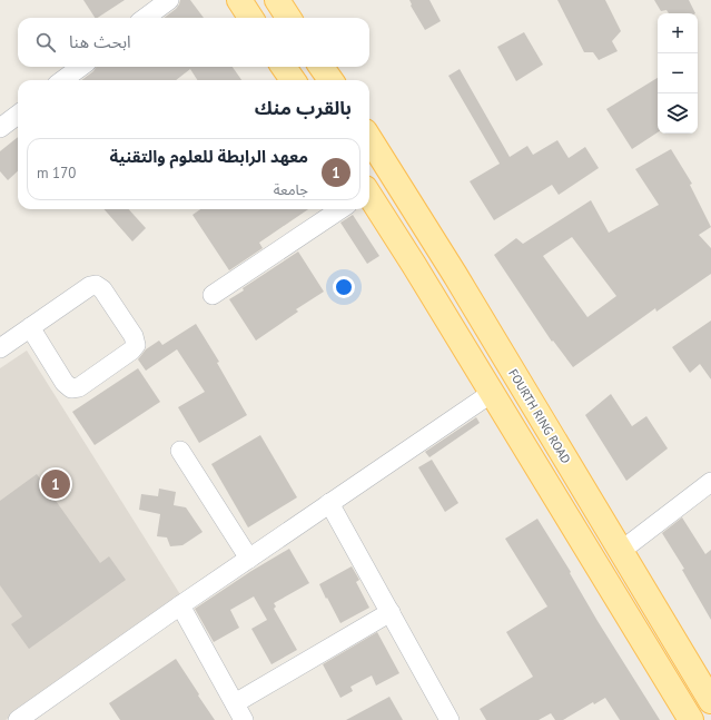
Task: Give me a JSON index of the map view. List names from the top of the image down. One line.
{"streets":{"main road":["FOURTH RING ROAD"]},"page":{"map_buttons":["+","−"],"search":"ابحث هنا","heading":"بالقرب منك","list":[{"mark":"1","name":"معهد الرابطة للعلوم والتقنية","note":"جامعة","value":"170 m"}],"pins":"1"}}
